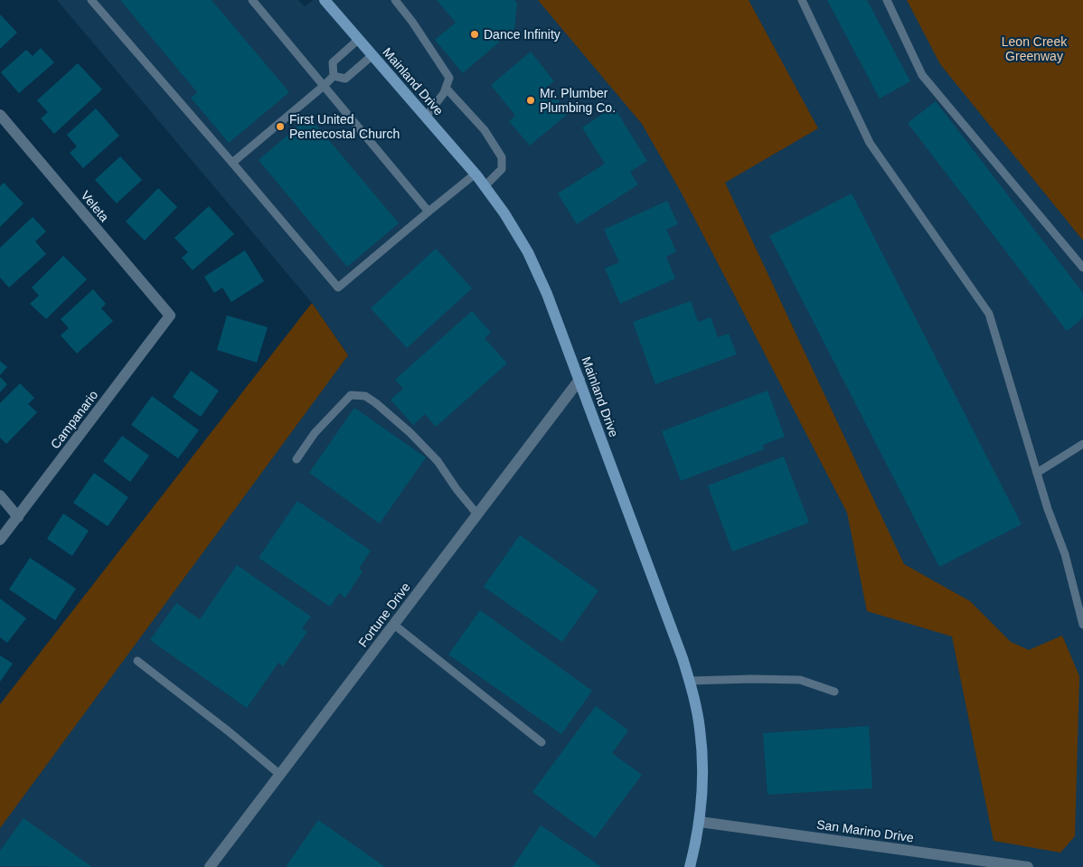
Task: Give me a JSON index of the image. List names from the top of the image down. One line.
{"streets":{"main road":["Mainland Drive"],"street":["Veleta","Campanario","Fortune Drive","San Marino Drive"]},"crossings":[["Mainland Drive","Fortune Drive"],["Mainland Drive","San Marino Drive"],["Veleta","Campanario"]],"parks":["Leon Creek Greenway"],"places":["Dance Infinity","Mr. Plumber Plumbing Co.","First United Pentecostal Church"]}
